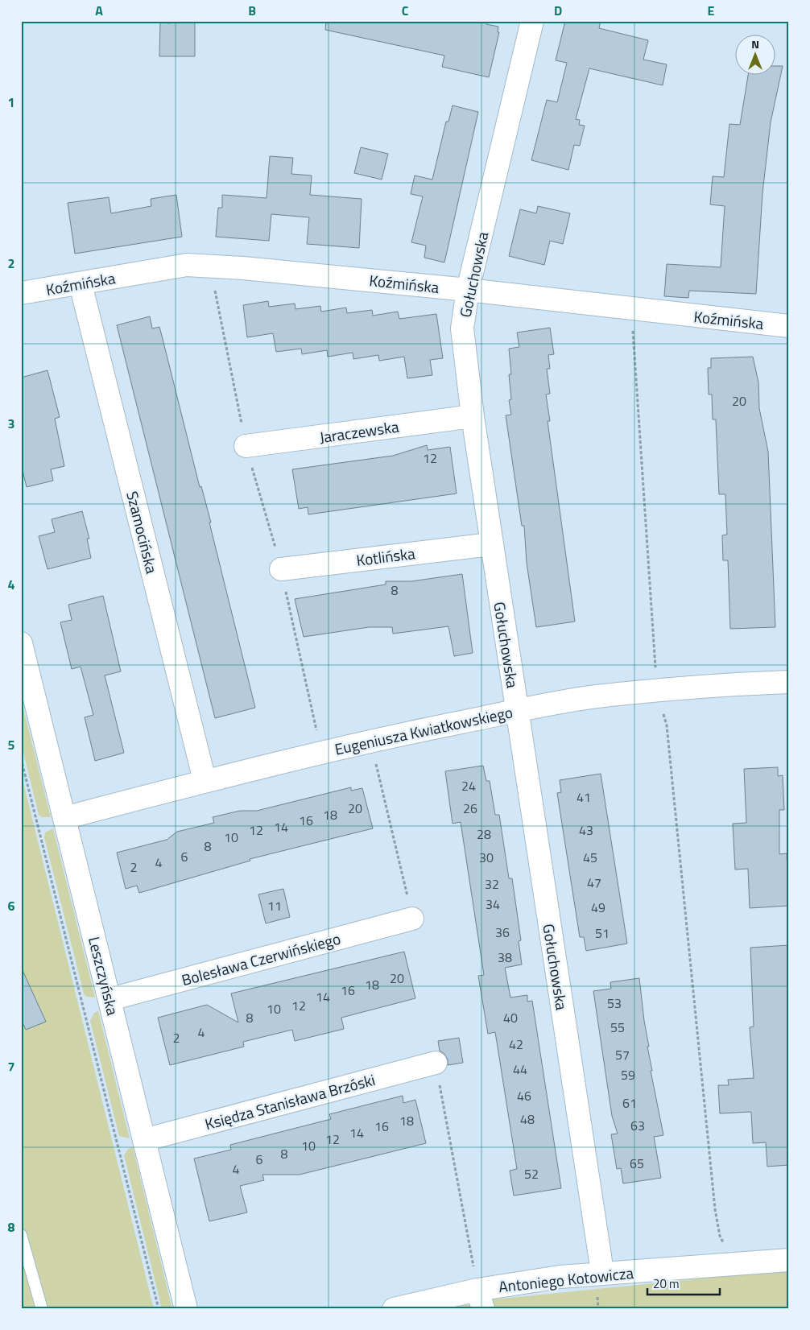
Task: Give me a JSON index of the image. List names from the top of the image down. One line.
{"streets":{"street":["Gołuchowska","Koźmińska","Jaraczewska","Szamocińska","Kotlińska","Eugeniusza Kwiatkowskiego","Bolesława Czerwińskiego","Leszczyńska","Księdza Stanisława Brzóski","Antoniego Kotowicza"]},"crossings":[["Gołuchowska","Koźmińska"],["Gołuchowska","Jaraczewska"],["Gołuchowska","Kotlińska"],["Gołuchowska","Eugeniusza Kwiatkowskiego"],["Gołuchowska","Antoniego Kotowicza"],["Koźmińska","Szamocińska"],["Szamocińska","Eugeniusza Kwiatkowskiego"],["Eugeniusza Kwiatkowskiego","Leszczyńska"],["Bolesława Czerwińskiego","Leszczyńska"],["Leszczyńska","Księdza Stanisława Brzóski"]],"house_numbers":["20","12","8","24","41","20","26","18","16","14","12","43","28","10","8","6","30","45","4","2","47","32","34","11","49","36","51","38","20","18","16","14","53","12","10","8","40","55","4","2","42","57","44","59","46","61","48","18","63","16","14","12","10","8","6","65","4","52"],"scale_bar":"20 m","north":"top","grid":{"columns":["A","B","C","D","E"],"rows":["1","2","3","4","5","6","7","8"]}}
